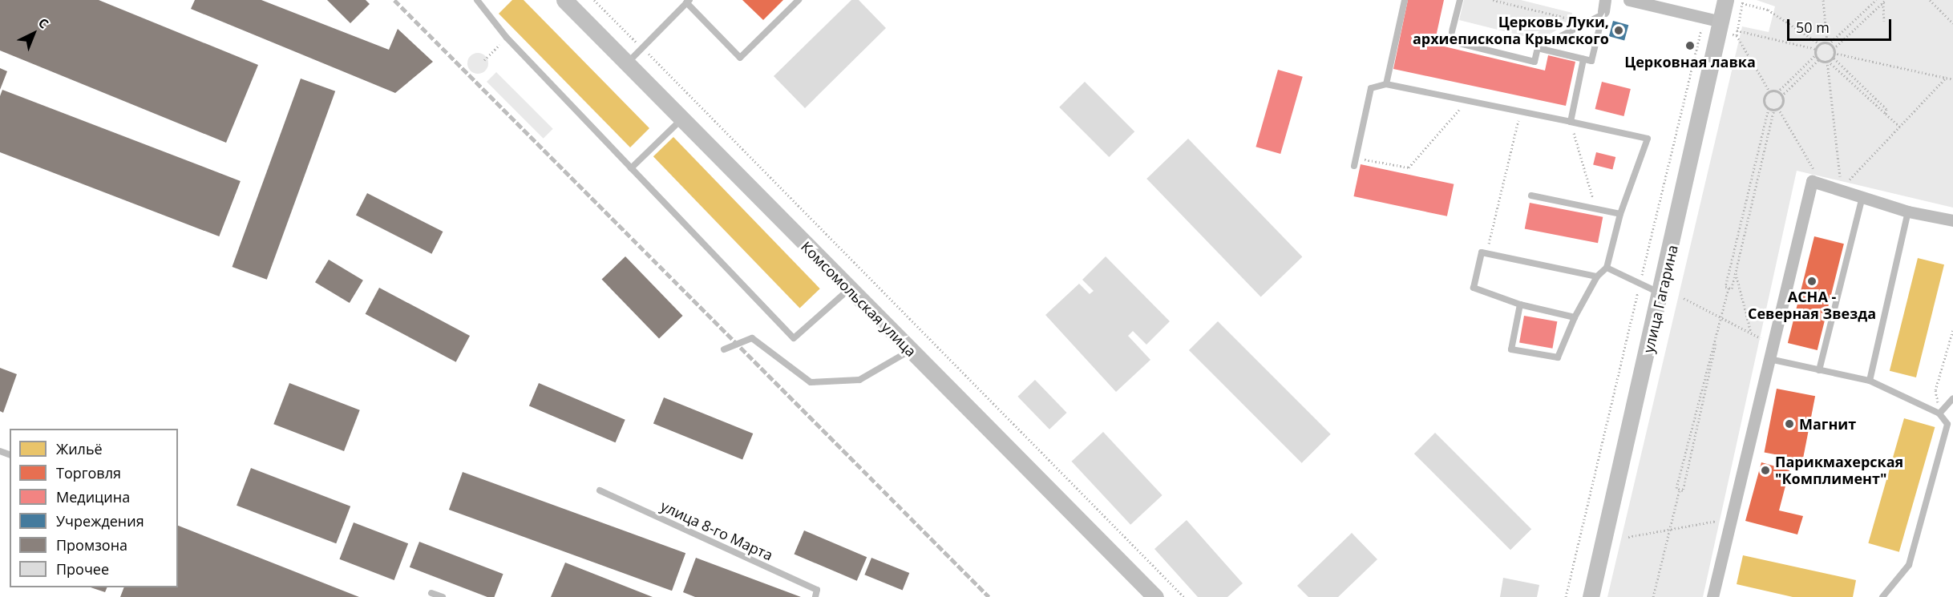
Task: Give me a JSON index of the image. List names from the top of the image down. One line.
{"streets":{"street":["Комсомольская улица","улица Гагарина"],"lane":["улица 8-го Марта"]},"places":["Церковь Луки, архиепископа Крымского","Церковная лавка","АСНА - Северная Звезда","Магнит","Парикмахерская \"Комплимент\""],"legend":["Жильё","Торговля","Медицина","Учреждения","Промзона","Прочее"],"scale_bar":"50 m","north":"top right"}
